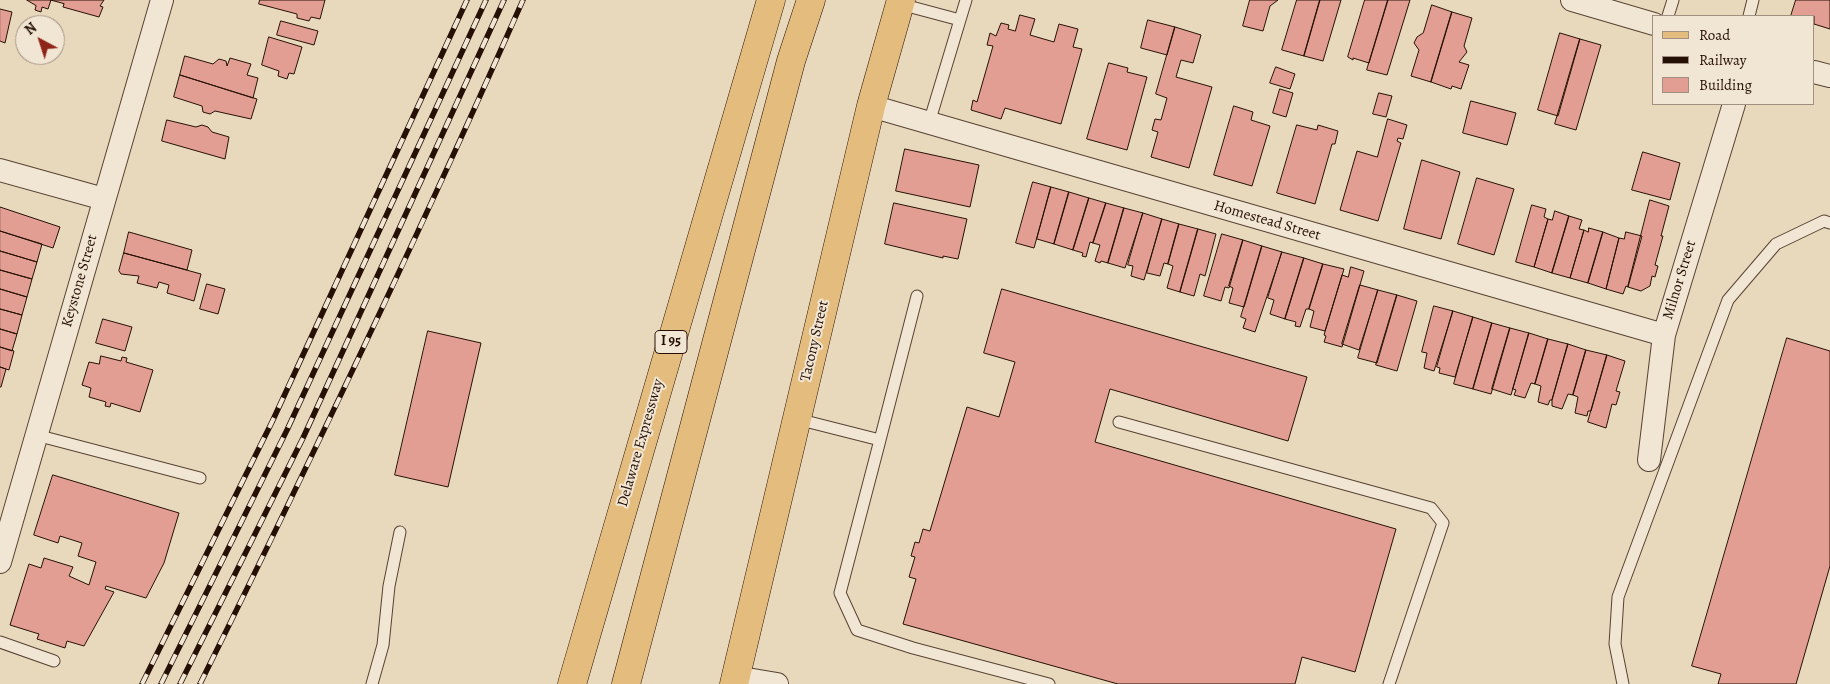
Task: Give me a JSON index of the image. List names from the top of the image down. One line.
{"streets":{"main road":["Tacony Street","I 95","Delaware Expressway"],"street":["Homestead Street","Milnor Street","Keystone Street"]},"crossings":[["Homestead Street","Milnor Street"],["Homestead Street","Tacony Street"]],"legend":["Road","Railway","Building"],"north":"top left"}
